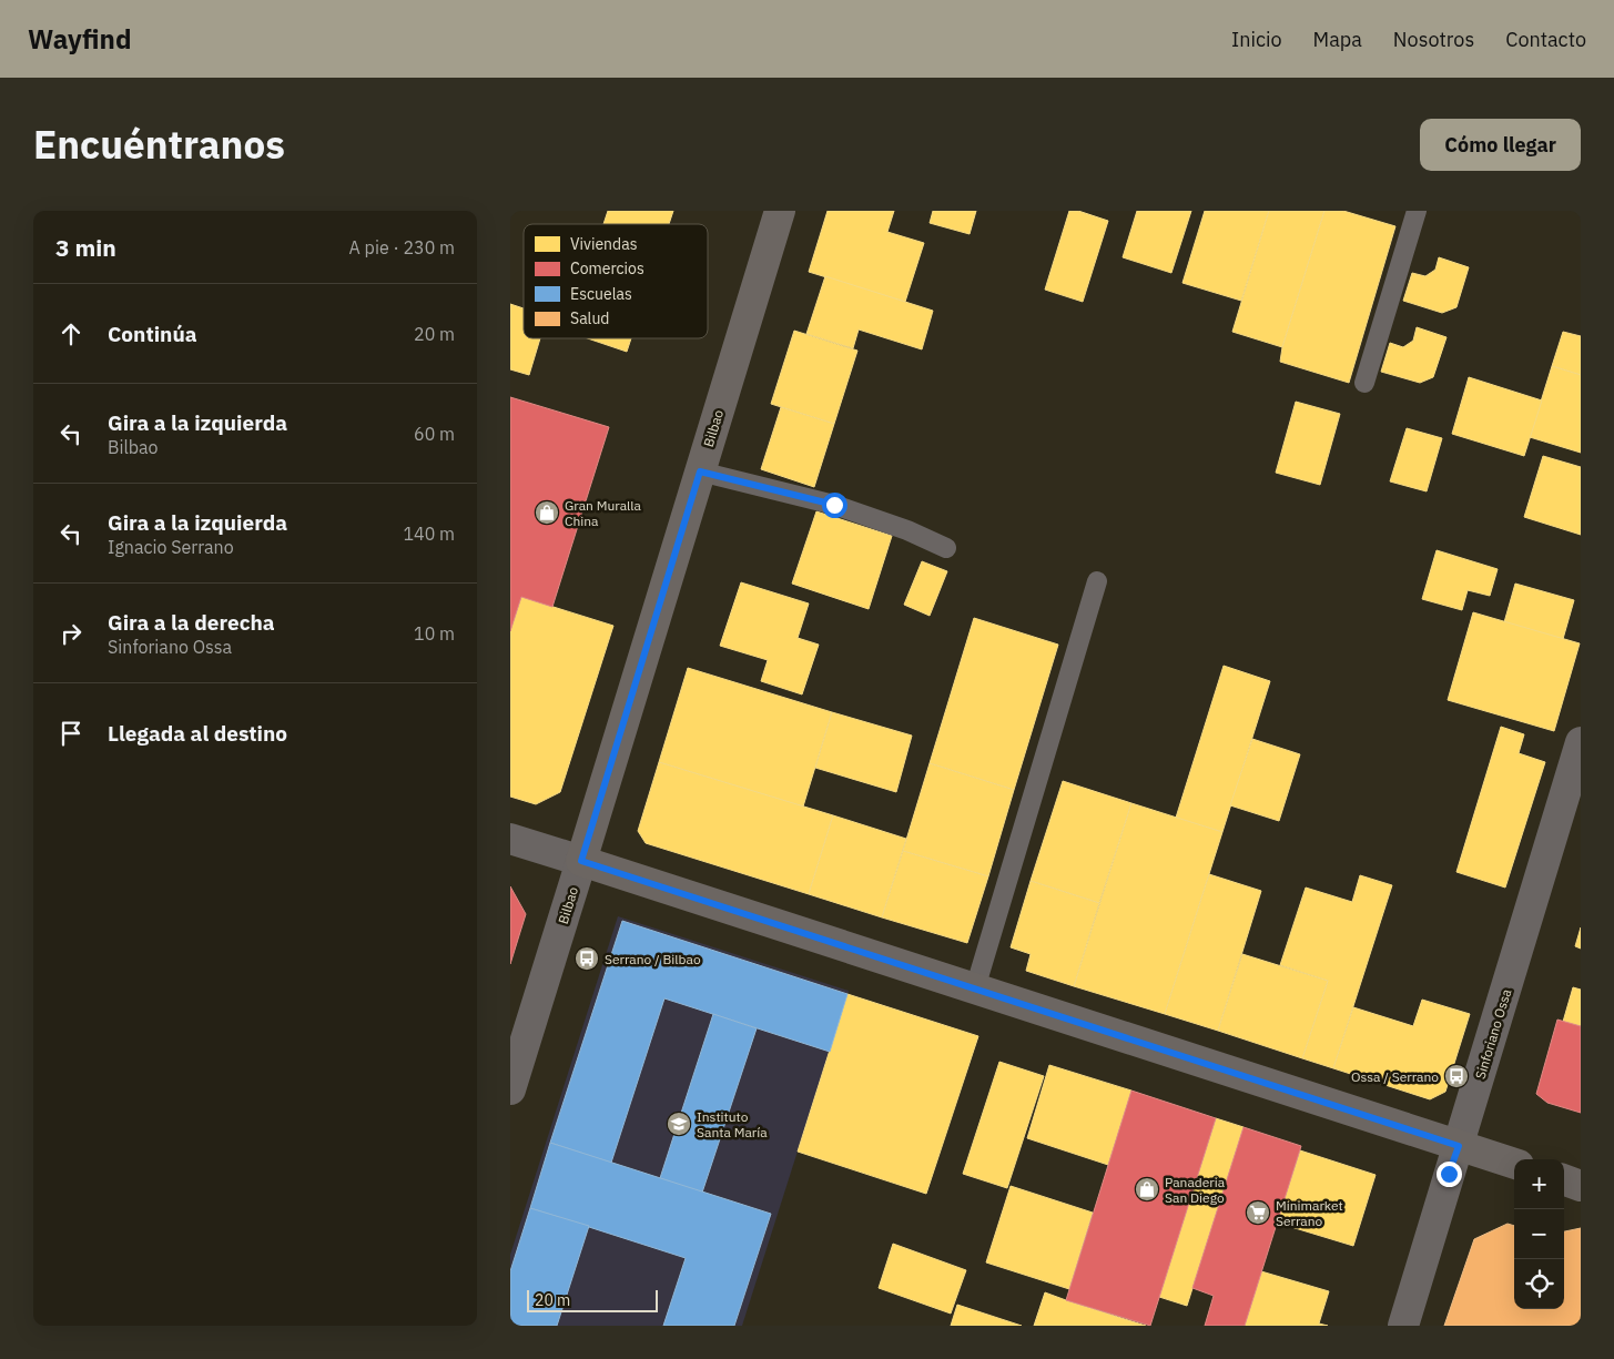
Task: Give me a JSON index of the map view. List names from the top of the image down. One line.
{"streets":{"main road":["Bilbao"],"street":["Sinforiano Ossa"]},"places":{"shop":["Gran Muralla China","Panaderia San Diego"],"bus stop":["Serrano / Bilbao","Ossa / Serrano"],"school or university":["Instituto Santa María"],"supermarket":["Minimarket Serrano"]},"legend":["Viviendas","Comercios","Escuelas","Salud"],"scale_bar":"20 m","page":{"header":"Wayfind","nav":["Inicio","Mapa","Nosotros","Contacto"],"title":"Encuéntranos","buttons":"Cómo llegar","heading":["3 min","A pie · 230 m"],"list":[["Continúa","20 m"],["Gira a la izquierda","Bilbao","60 m"],["Gira a la izquierda","Ignacio Serrano","140 m"],["Gira a la derecha","Sinforiano Ossa","10 m"],"Llegada al destino"],"map_buttons":["+","−"],"scale":"20 m"}}
